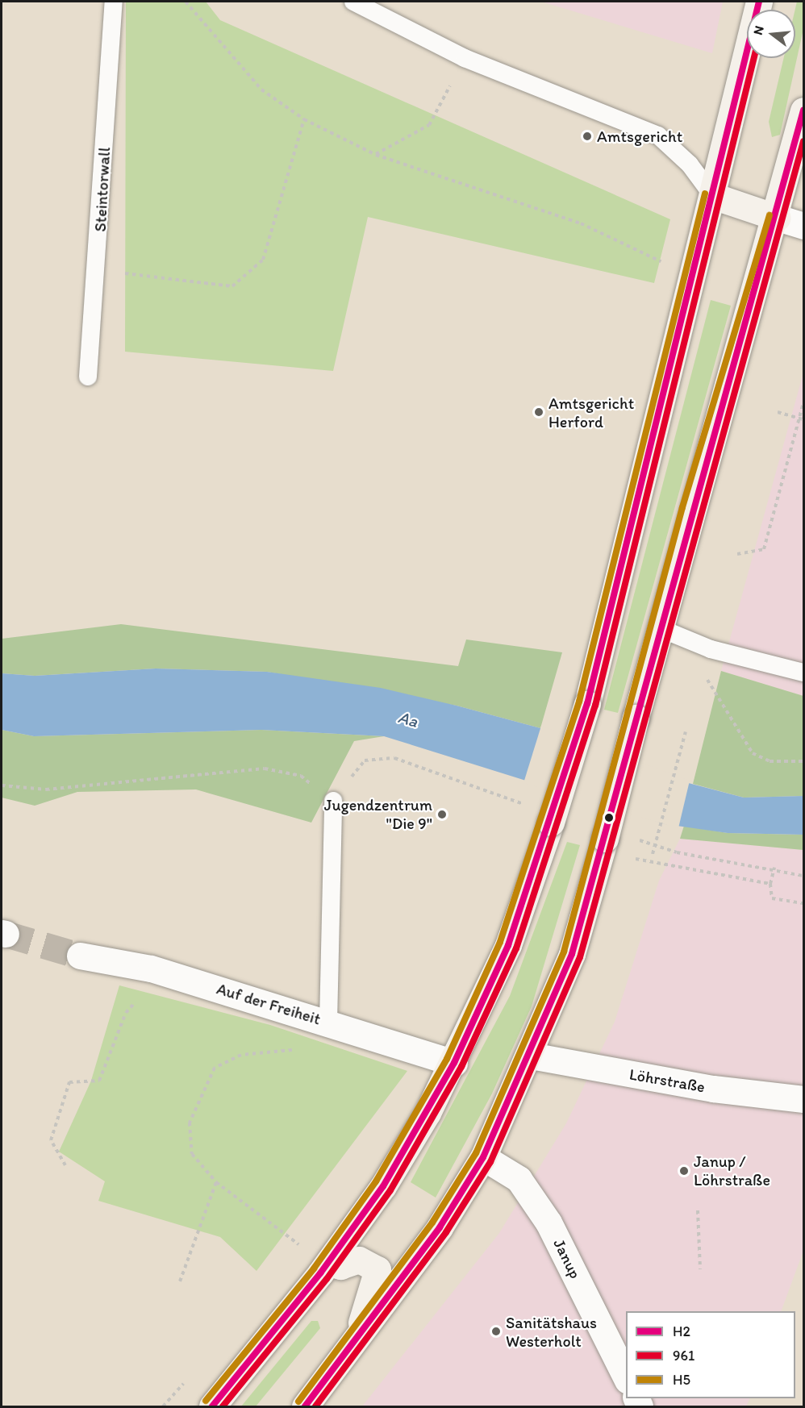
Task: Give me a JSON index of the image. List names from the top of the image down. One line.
{"streets":{"street":["Auf der Freiheit","Löhrstraße","Janup"],"lane":["Steintorwall"]},"water":["Aa"],"places":["Amtsgericht","Amtsgericht Herford","Jugendzentrum \"Die 9\"","Janup / Löhrstraße","Sanitätshaus Westerholt"],"lines":["transit line H2","transit line 961","transit line H5"],"legend":["H2","961","H5"],"north":"left"}
